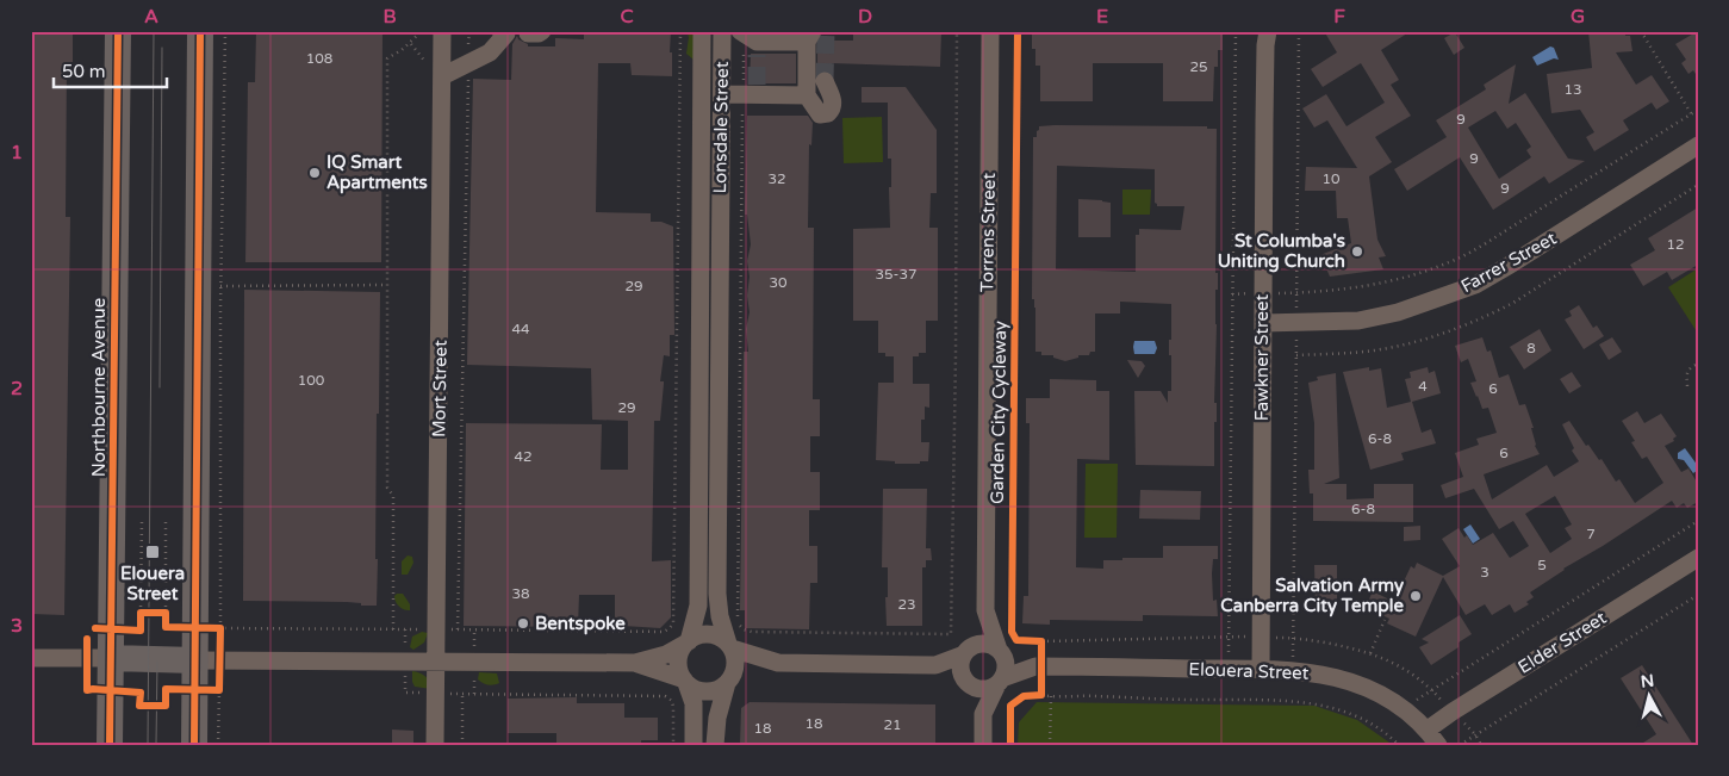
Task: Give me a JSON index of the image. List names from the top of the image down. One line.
{"streets":{"highway":["Northbourne Avenue"],"street":["Lonsdale Street","Torrens Street","Farrer Street","Fawkner Street","Mort Street","Elder Street","Elouera Street"],"cycle path":["Garden City Cycleway"]},"crossings":[["Torrens Street","Elouera Street"],["Farrer Street","Fawkner Street"],["Fawkner Street","Elouera Street"],["Elder Street","Elouera Street"]],"places":{"other":["IQ Smart Apartments","St Columba's Uniting Church","Salvation Army Canberra City Temple","Bentspoke"],"transit":["Elouera Street"]},"house_numbers":["108","25","13","9","9","32","10","9","12","35-37","30","29","44","8","100","4","6","29","6-8","6","42","6-8","7","5","3","38","23","18","21","18"],"scale_bar":"50 m","north":"top","grid":{"columns":["A","B","C","D","E","F","G"],"rows":["1","2","3"]}}
